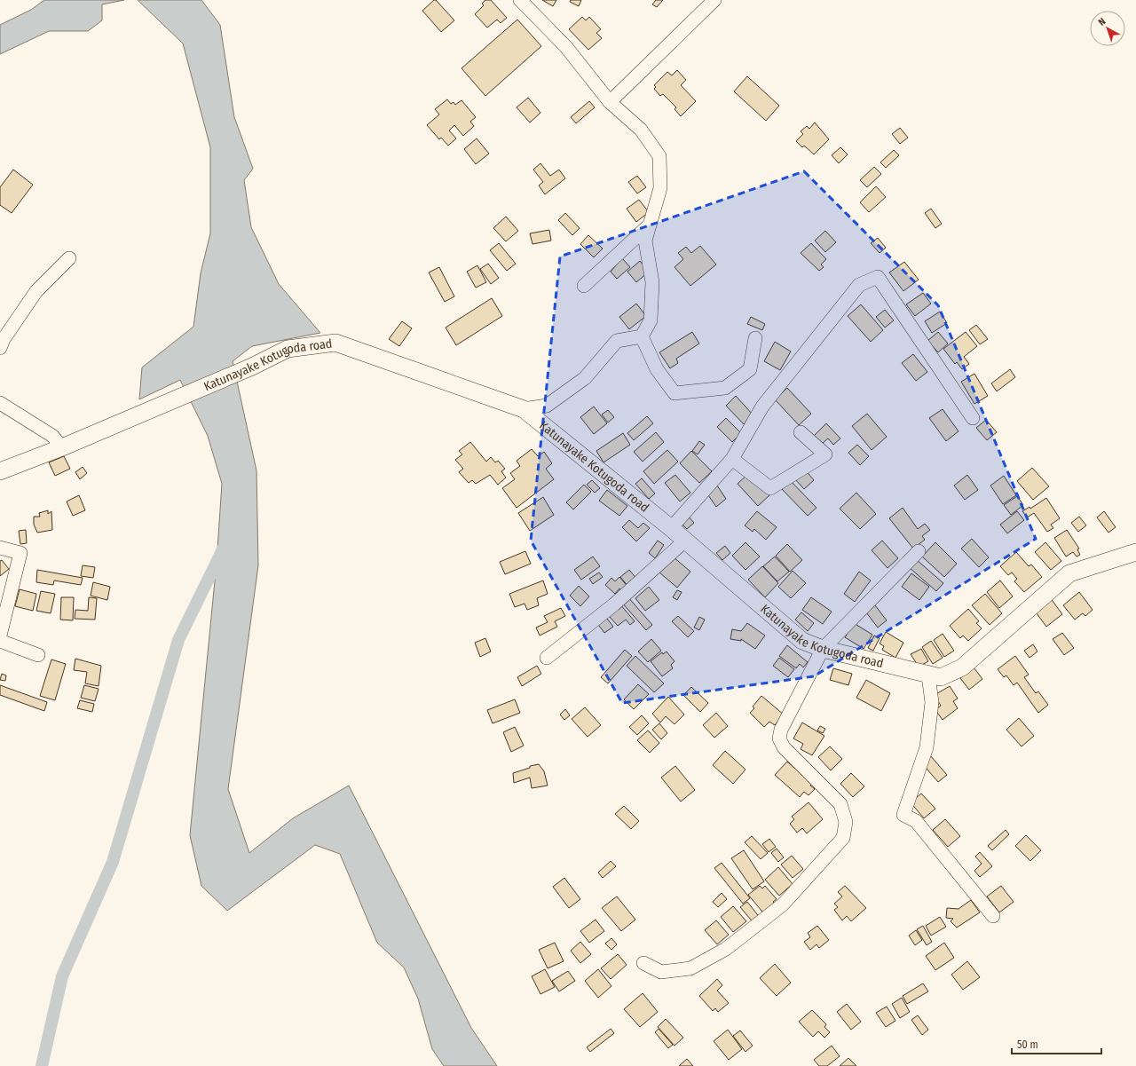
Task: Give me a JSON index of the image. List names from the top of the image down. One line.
{"streets":{"main road":["Katunayake Kotugoda road"]},"scale_bar":"50 m","north":"top left"}
